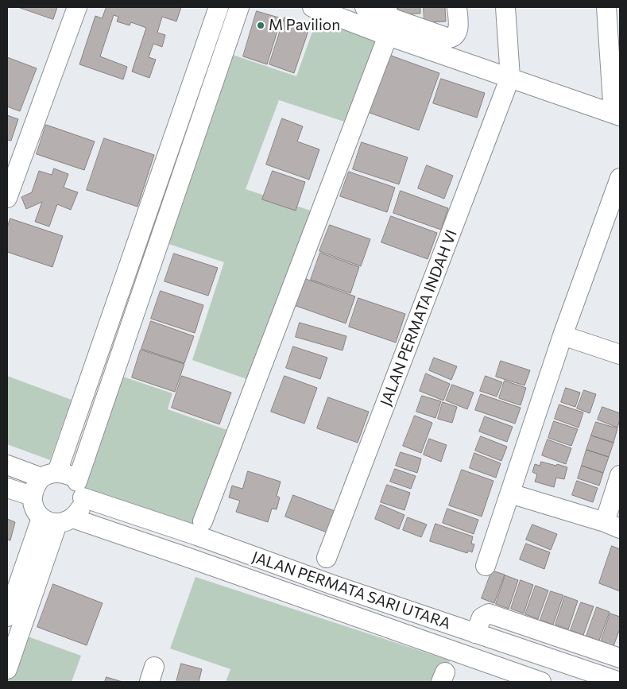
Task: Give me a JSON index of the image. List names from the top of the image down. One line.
{"streets":{"street":["JALAN PERMATA INDAH VI","JALAN PERMATA SARI UTARA"]},"places":["M Pavilion"]}
